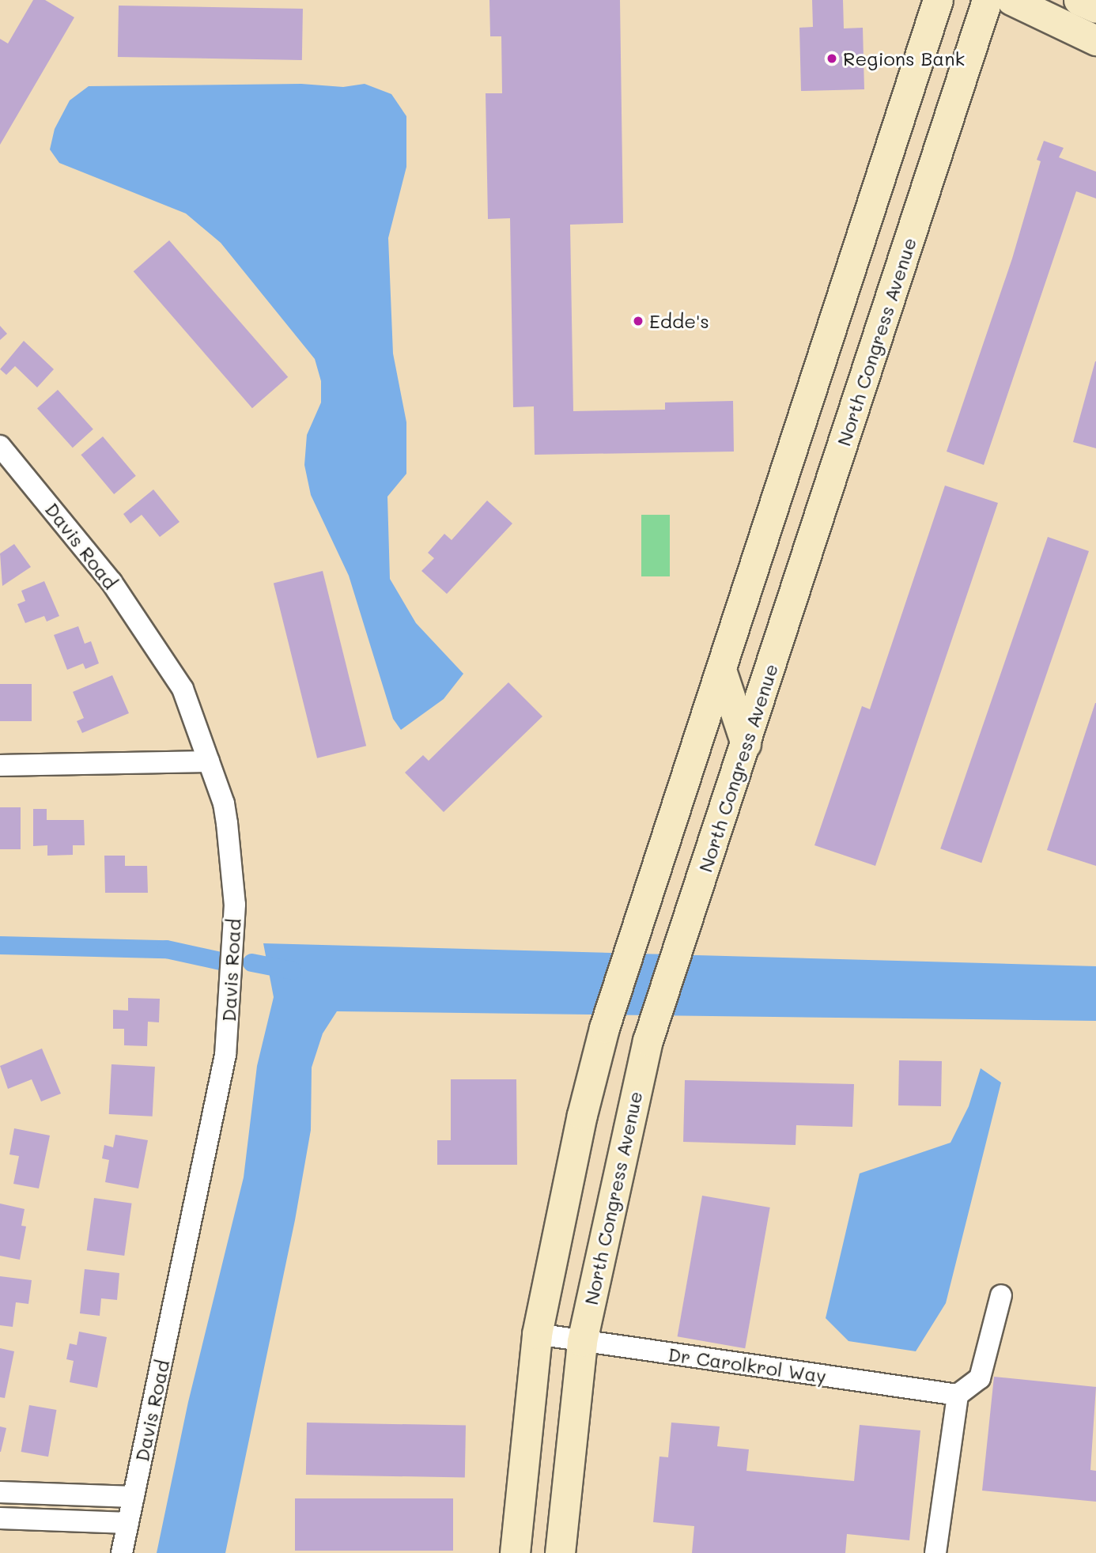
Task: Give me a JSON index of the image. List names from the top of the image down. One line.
{"streets":{"main road":["North Congress Avenue"],"street":["Davis Road","Dr Carolkrol Way"]},"crossings":[["North Congress Avenue","Dr Carolkrol Way"]],"places":["Regions Bank","Edde's"]}
